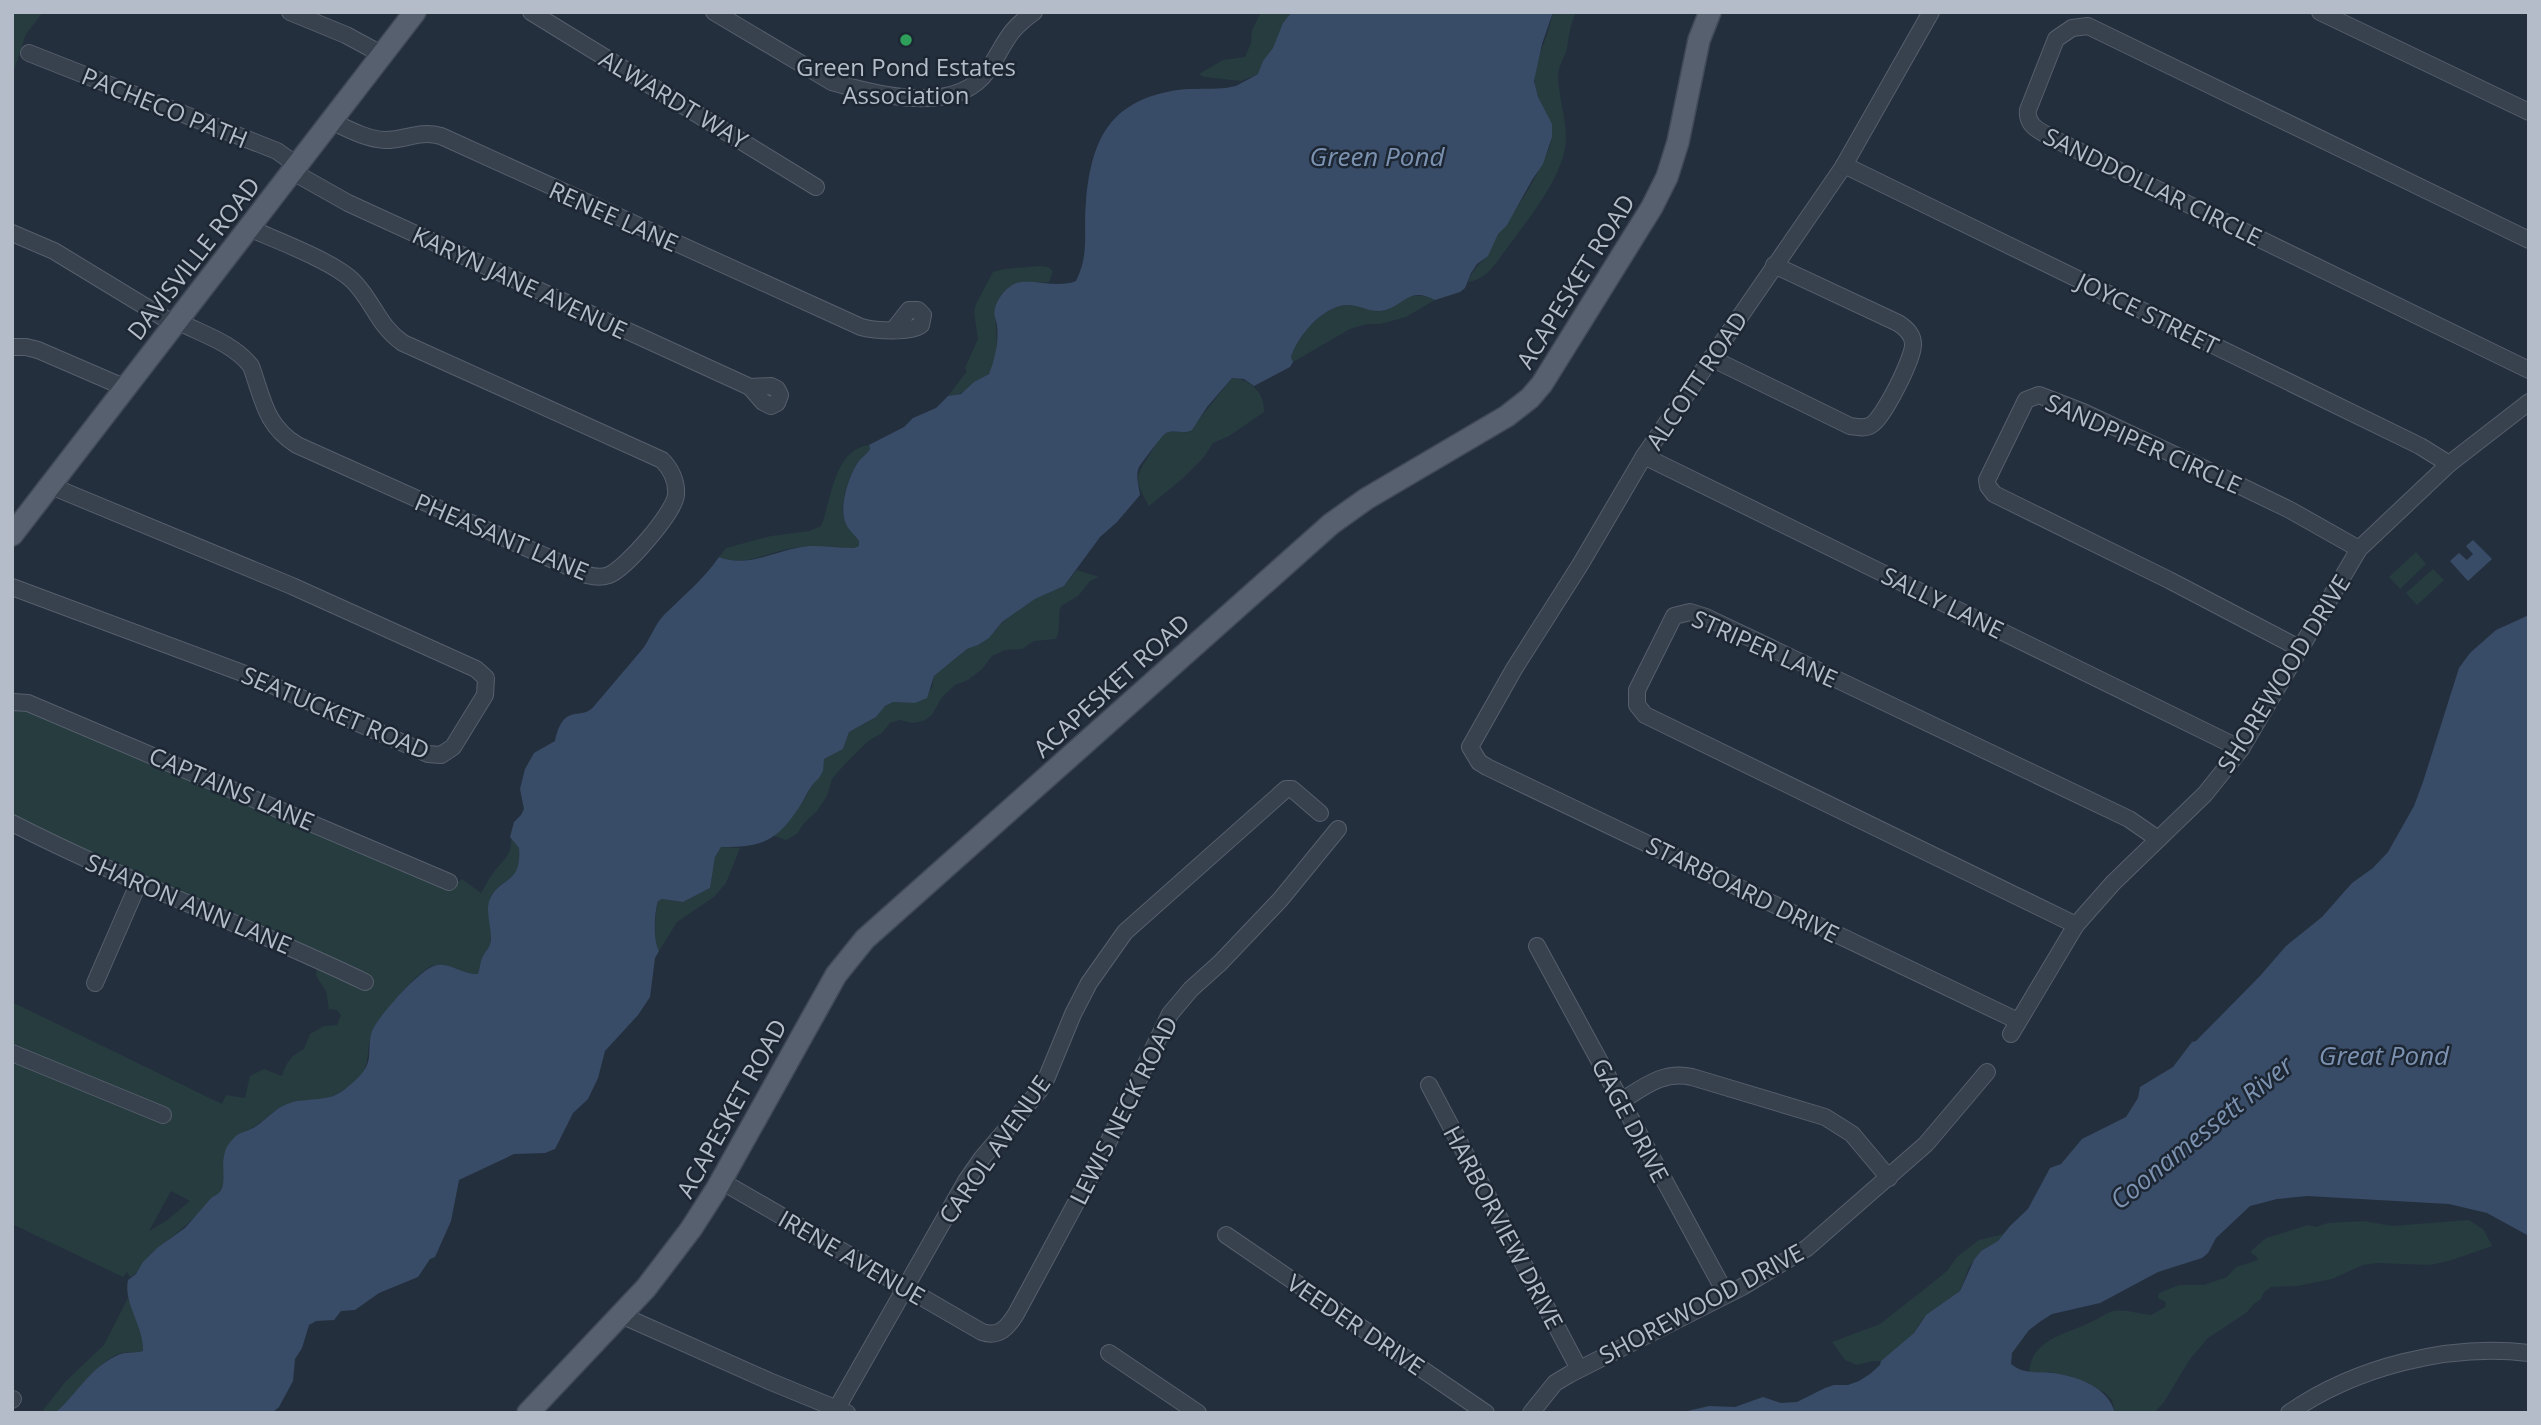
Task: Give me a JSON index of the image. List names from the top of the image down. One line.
{"streets":{"main road":["DAVISVILLE ROAD","ACAPESKET ROAD"],"street":["ALWARDT WAY","PACHECO PATH","SANDDOLLAR CIRCLE","RENEE LANE","KARYN JANE AVENUE","JOYCE STREET","ALCOTT ROAD","SANDPIPER CIRCLE","PHEASANT LANE","SALLY LANE","STRIPER LANE","SHOREWOOD DRIVE","SEATUCKET ROAD","CAPTAINS LANE","STARBOARD DRIVE","SHARON ANN LANE","LEWIS NECK ROAD","GAGE DRIVE","CAROL AVENUE","HARBORVIEW DRIVE","IRENE AVENUE","VEEDER DRIVE"]},"crossings":[["PACHECO PATH","DAVISVILLE ROAD"],["PACHECO PATH","KARYN JANE AVENUE"],["RENEE LANE","DAVISVILLE ROAD"],["DAVISVILLE ROAD","KARYN JANE AVENUE"],["DAVISVILLE ROAD","PHEASANT LANE"],["DAVISVILLE ROAD","SEATUCKET ROAD"],["ACAPESKET ROAD","IRENE AVENUE"],["JOYCE STREET","ALCOTT ROAD"],["JOYCE STREET","SHOREWOOD DRIVE"],["ALCOTT ROAD","SALLY LANE"],["ALCOTT ROAD","STARBOARD DRIVE"],["SANDPIPER CIRCLE","SHOREWOOD DRIVE"],["SALLY LANE","SHOREWOOD DRIVE"],["STRIPER LANE","SHOREWOOD DRIVE"],["SHOREWOOD DRIVE","STARBOARD DRIVE"],["SHOREWOOD DRIVE","GAGE DRIVE"],["SHOREWOOD DRIVE","HARBORVIEW DRIVE"],["LEWIS NECK ROAD","IRENE AVENUE"],["CAROL AVENUE","IRENE AVENUE"]],"water":["Green Pond","Great Pond","Coonamessett River"],"places":["Green Pond Estates Association"]}
